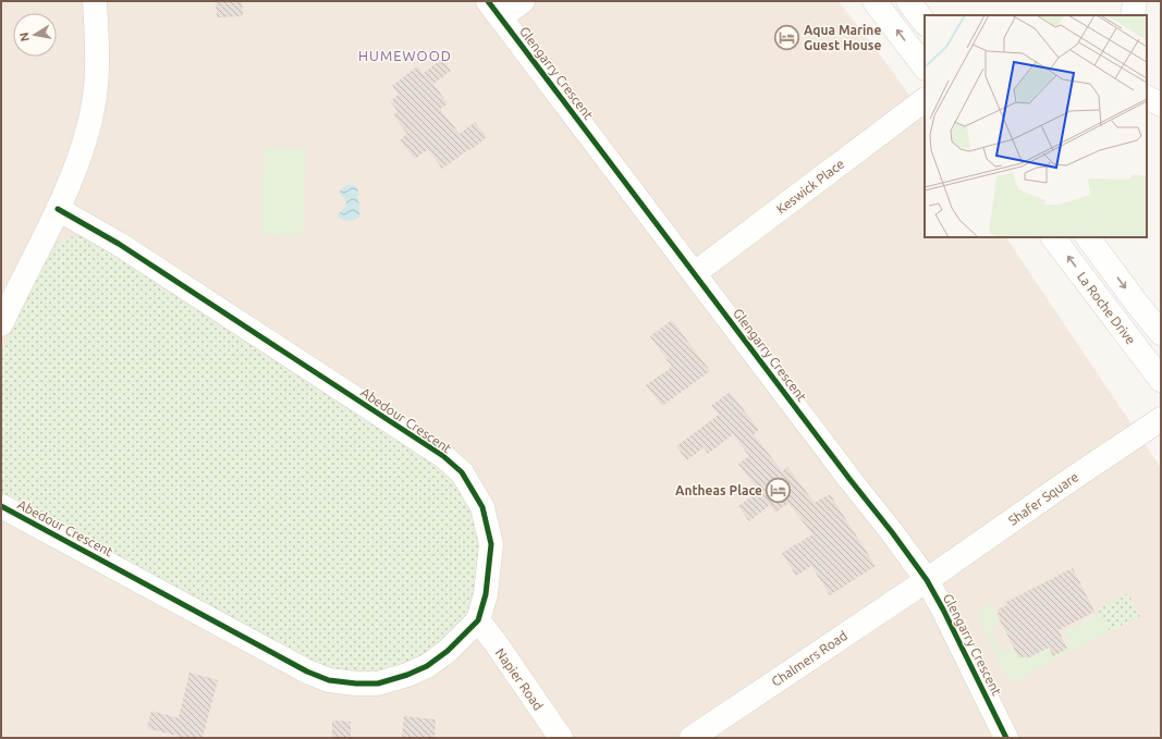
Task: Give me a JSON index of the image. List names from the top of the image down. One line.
{"streets":{"street":["Glengarry Crescent","Keswick Place","La Roche Drive","Abedour Crescent","Shafer Square","Chalmers Road","Napier Road"]},"crossings":[["Glengarry Crescent","Keswick Place"],["Glengarry Crescent","Shafer Square"],["Glengarry Crescent","Chalmers Road"],["Abedour Crescent","Napier Road"],["Shafer Square","Chalmers Road"]],"districts":["HUMEWOOD"],"places":{"hotel":["Aqua Marine Guest House","Antheas Place"]},"north":"left"}
